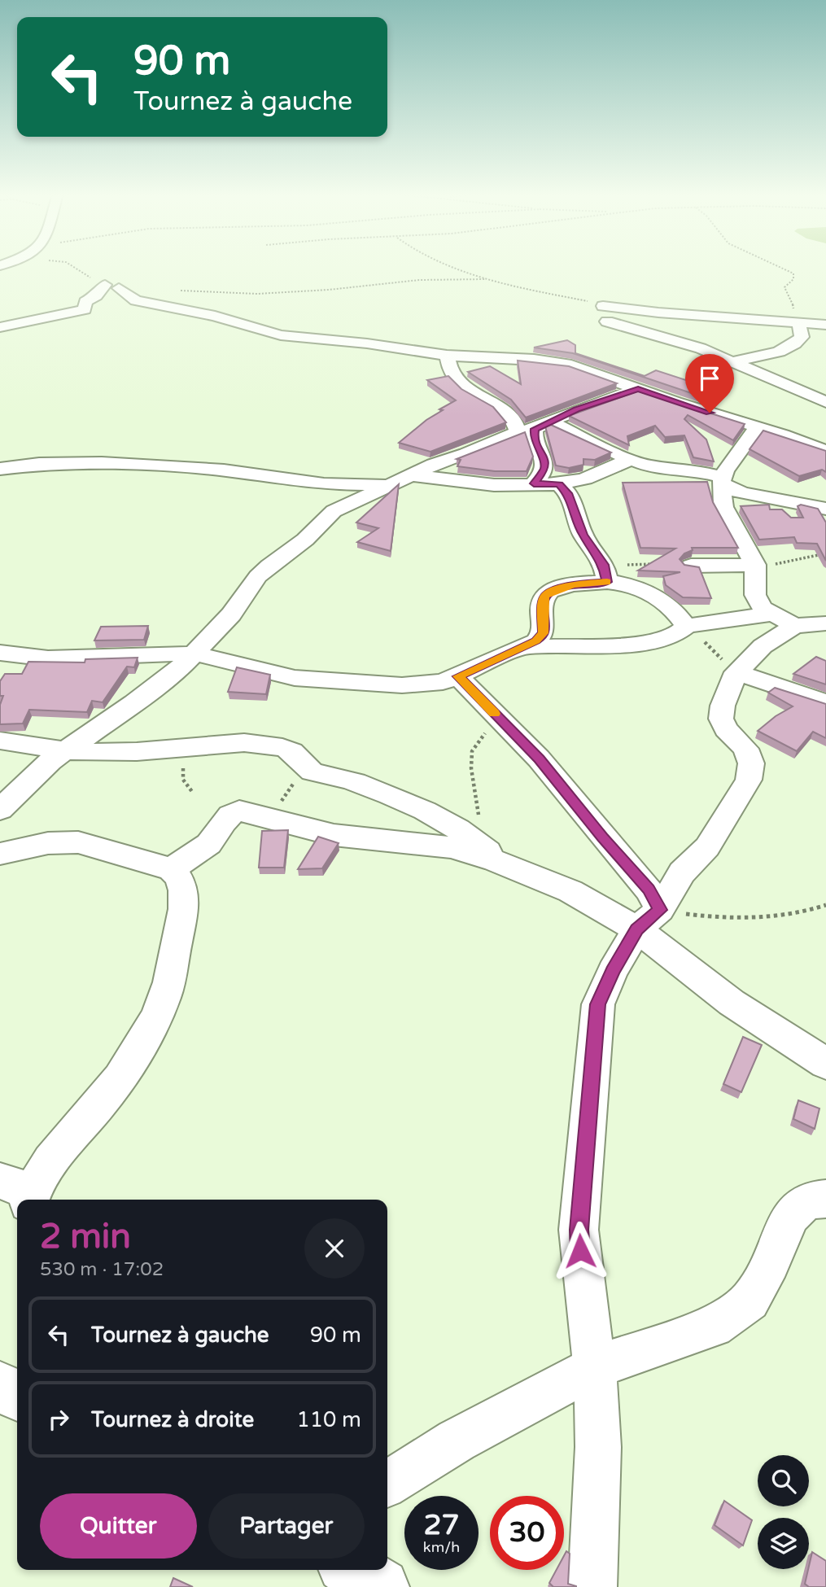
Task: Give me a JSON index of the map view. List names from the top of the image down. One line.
{"page":{"turn":["90 m","Tournez à gauche"],"heading":["2 min","530 m · 17:02"],"list":[{"name":"Tournez à gauche","value":"90 m"},{"name":"Tournez à droite","value":"110 m"}],"buttons":["Quitter","Partager"],"speed":"27 km/h","limit":"30"}}
